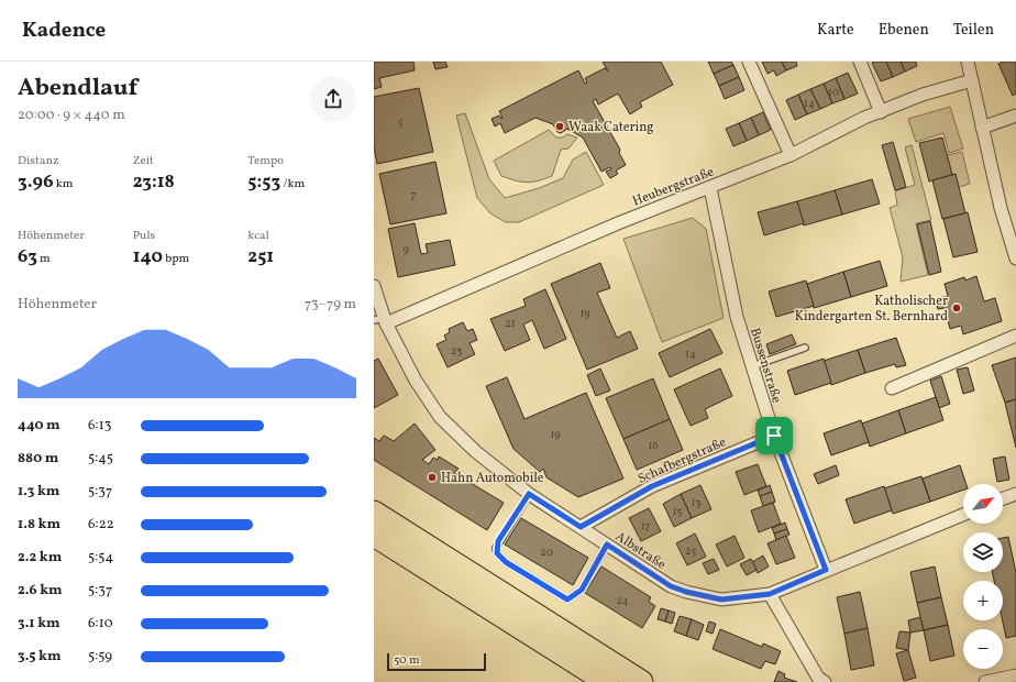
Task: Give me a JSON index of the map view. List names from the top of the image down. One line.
{"streets":{"street":["Heubergstraße","Bussenstraße","Schafbergstraße","Albstraße"]},"crossings":[["Heubergstraße","Bussenstraße"],["Heubergstraße","Albstraße"],["Bussenstraße","Schafbergstraße"],["Bussenstraße","Albstraße"],["Schafbergstraße","Albstraße"]],"places":["Waak Catering","Katholischer Kindergarten St. Bernhard","Hahn Automobile"],"house_numbers":["10","14","5","7","9","19","21","23","14","19","16","13","15","17","25","20","24"],"scale_bar":"50 m","north":"top right","page":{"header":"Kadence","nav":["Karte","Ebenen","Teilen"],"heading":["Abendlauf","20:00 · 9 × 440 m"],"stats":[["Distanz","3.96 km"],["Zeit","23:18"],["Tempo","5:53 /km"],["Höhenmeter","63 m"],["Puls","140 bpm"],["kcal","251"]],"chart":["Höhenmeter","73–79 m"],"list":[{"name":"440 m","note":"6:13"},{"name":"880 m","note":"5:45"},{"name":"1.3 km","note":"5:37"},{"name":"1.8 km","note":"6:22"},{"name":"2.2 km","note":"5:54"},{"name":"2.6 km","note":"5:37"},{"name":"3.1 km","note":"6:10"},{"name":"3.5 km","note":"5:59"}],"map_buttons":["+","−"],"scale":"50 m"}}
